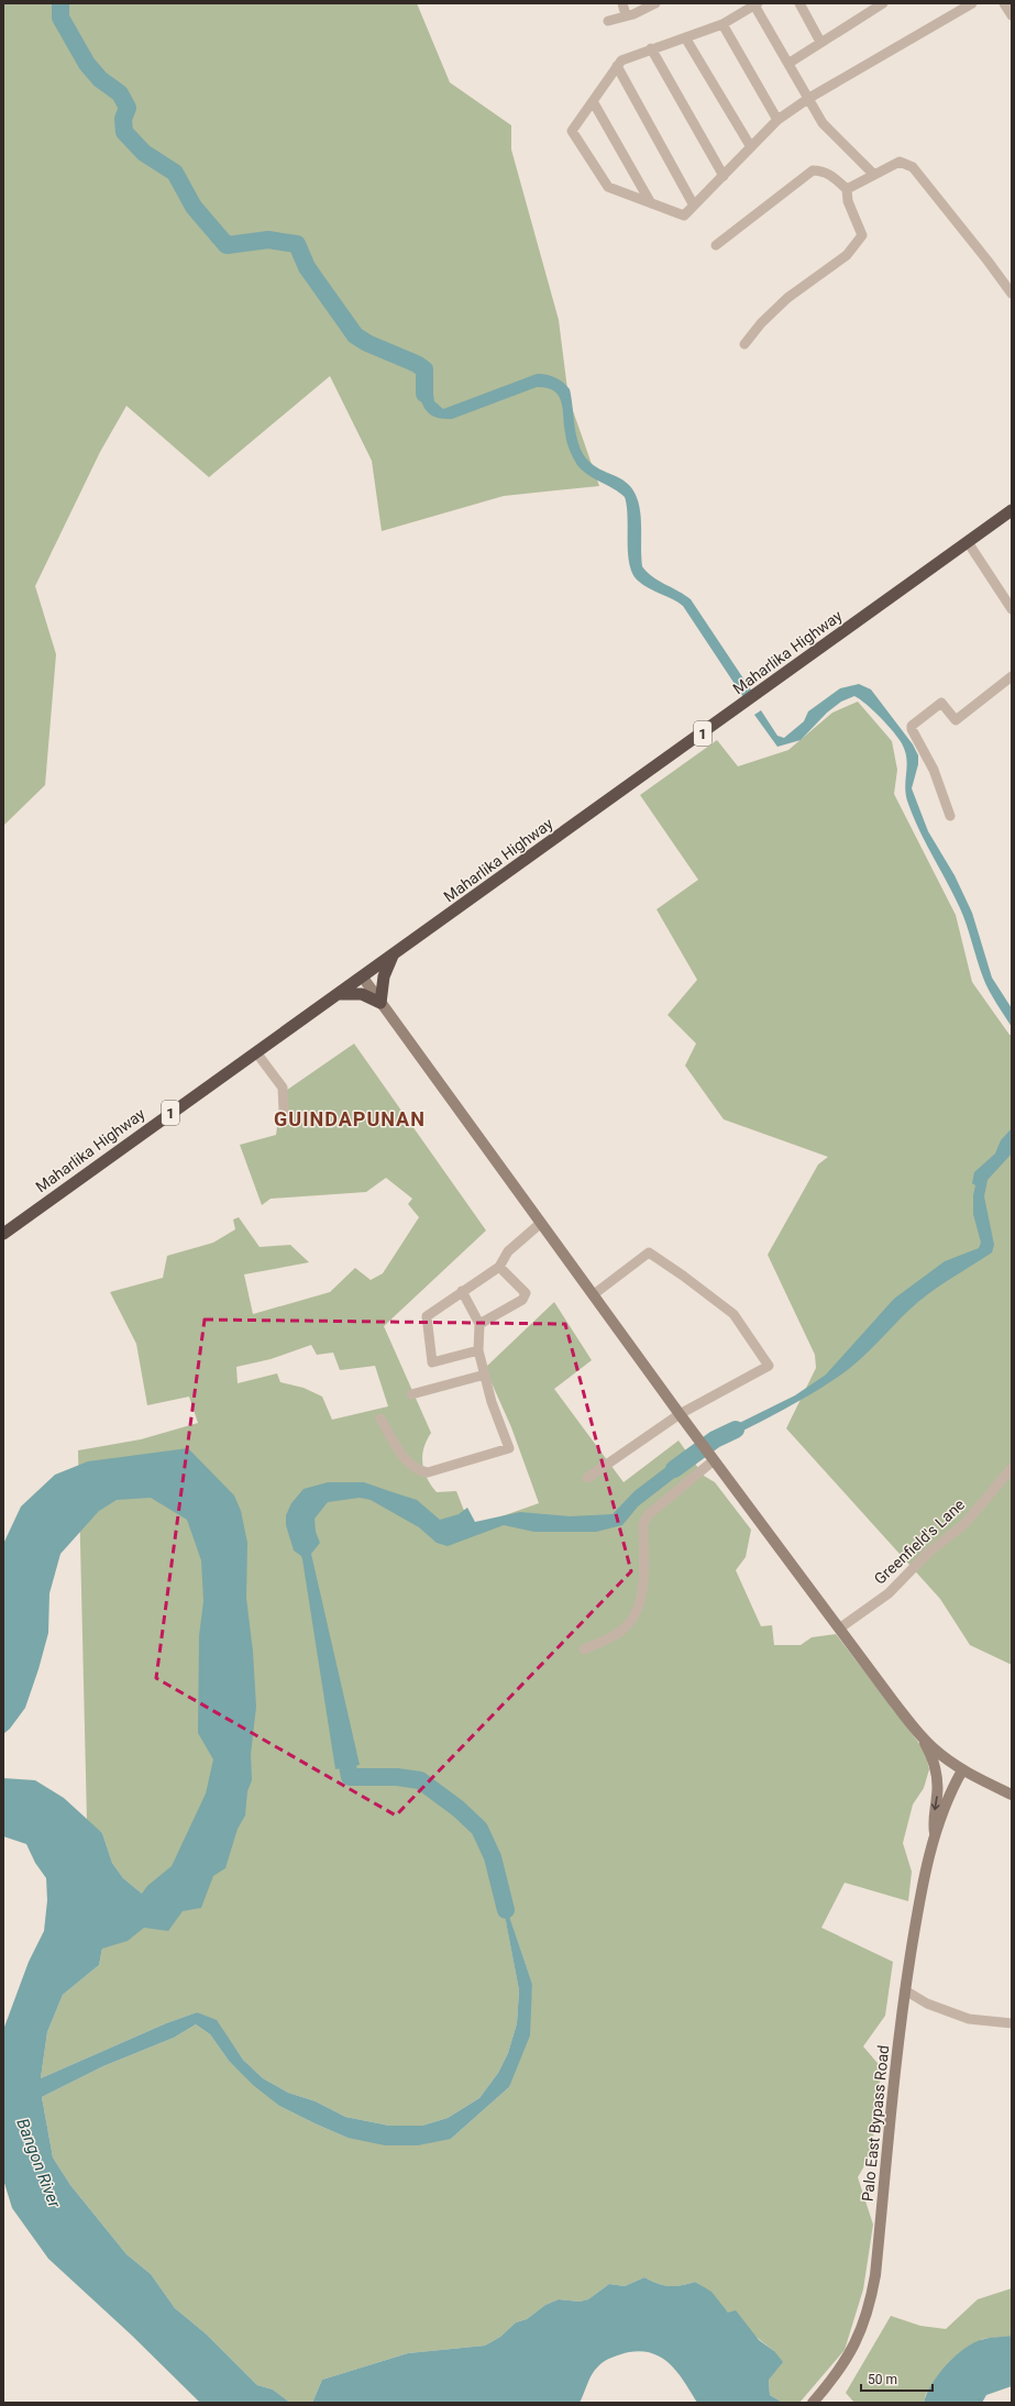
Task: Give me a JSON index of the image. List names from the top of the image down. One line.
{"streets":{"highway":["Maharlika Highway","1"],"main road":["Palo East Bypass Road"],"street":["Greenfield's Lane"]},"districts":["GUINDAPUNAN"],"water":["Bangon River"],"scale_bar":"50 m"}
